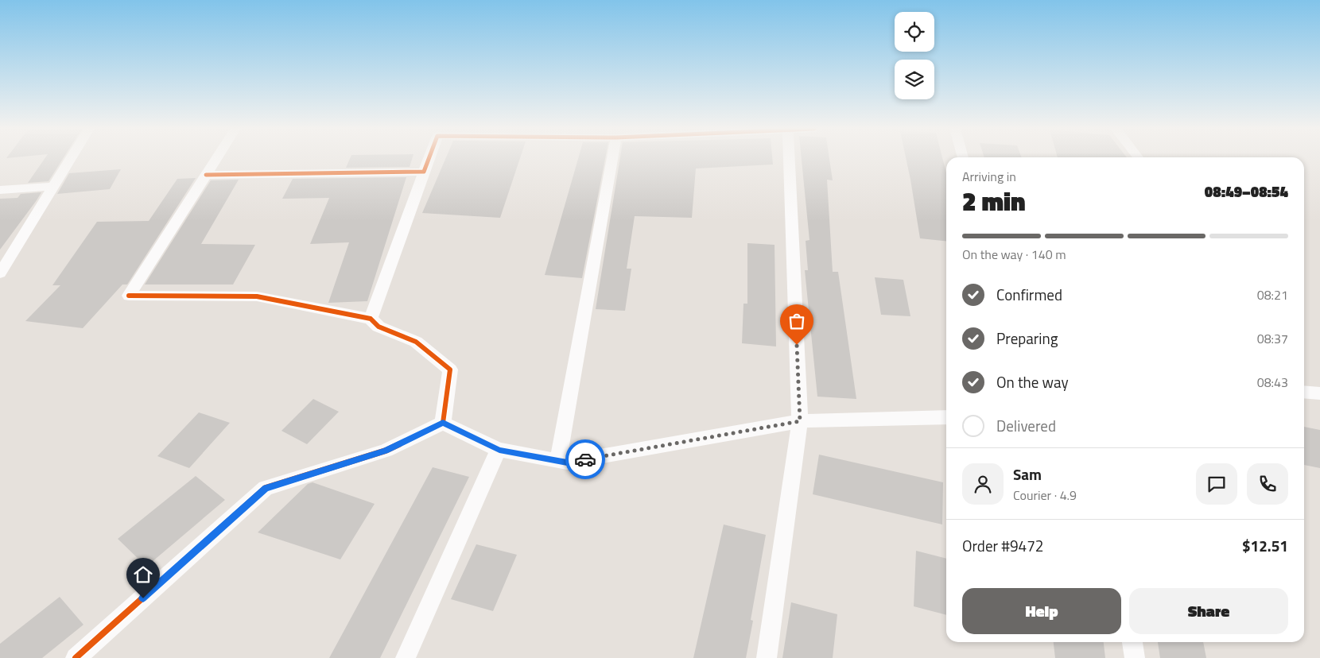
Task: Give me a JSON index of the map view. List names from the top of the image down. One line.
{"page":{"heading":["2 min","Arriving in","08:49–08:54"],"panel":["Sam","Courier · 4.9","Order #9472","$12.51"],"bar":"On the way · 140 m","list":[["Confirmed","08:21"],["Preparing","08:37"],["On the way","08:43"],"Delivered"],"buttons":["Help","Share"]}}
